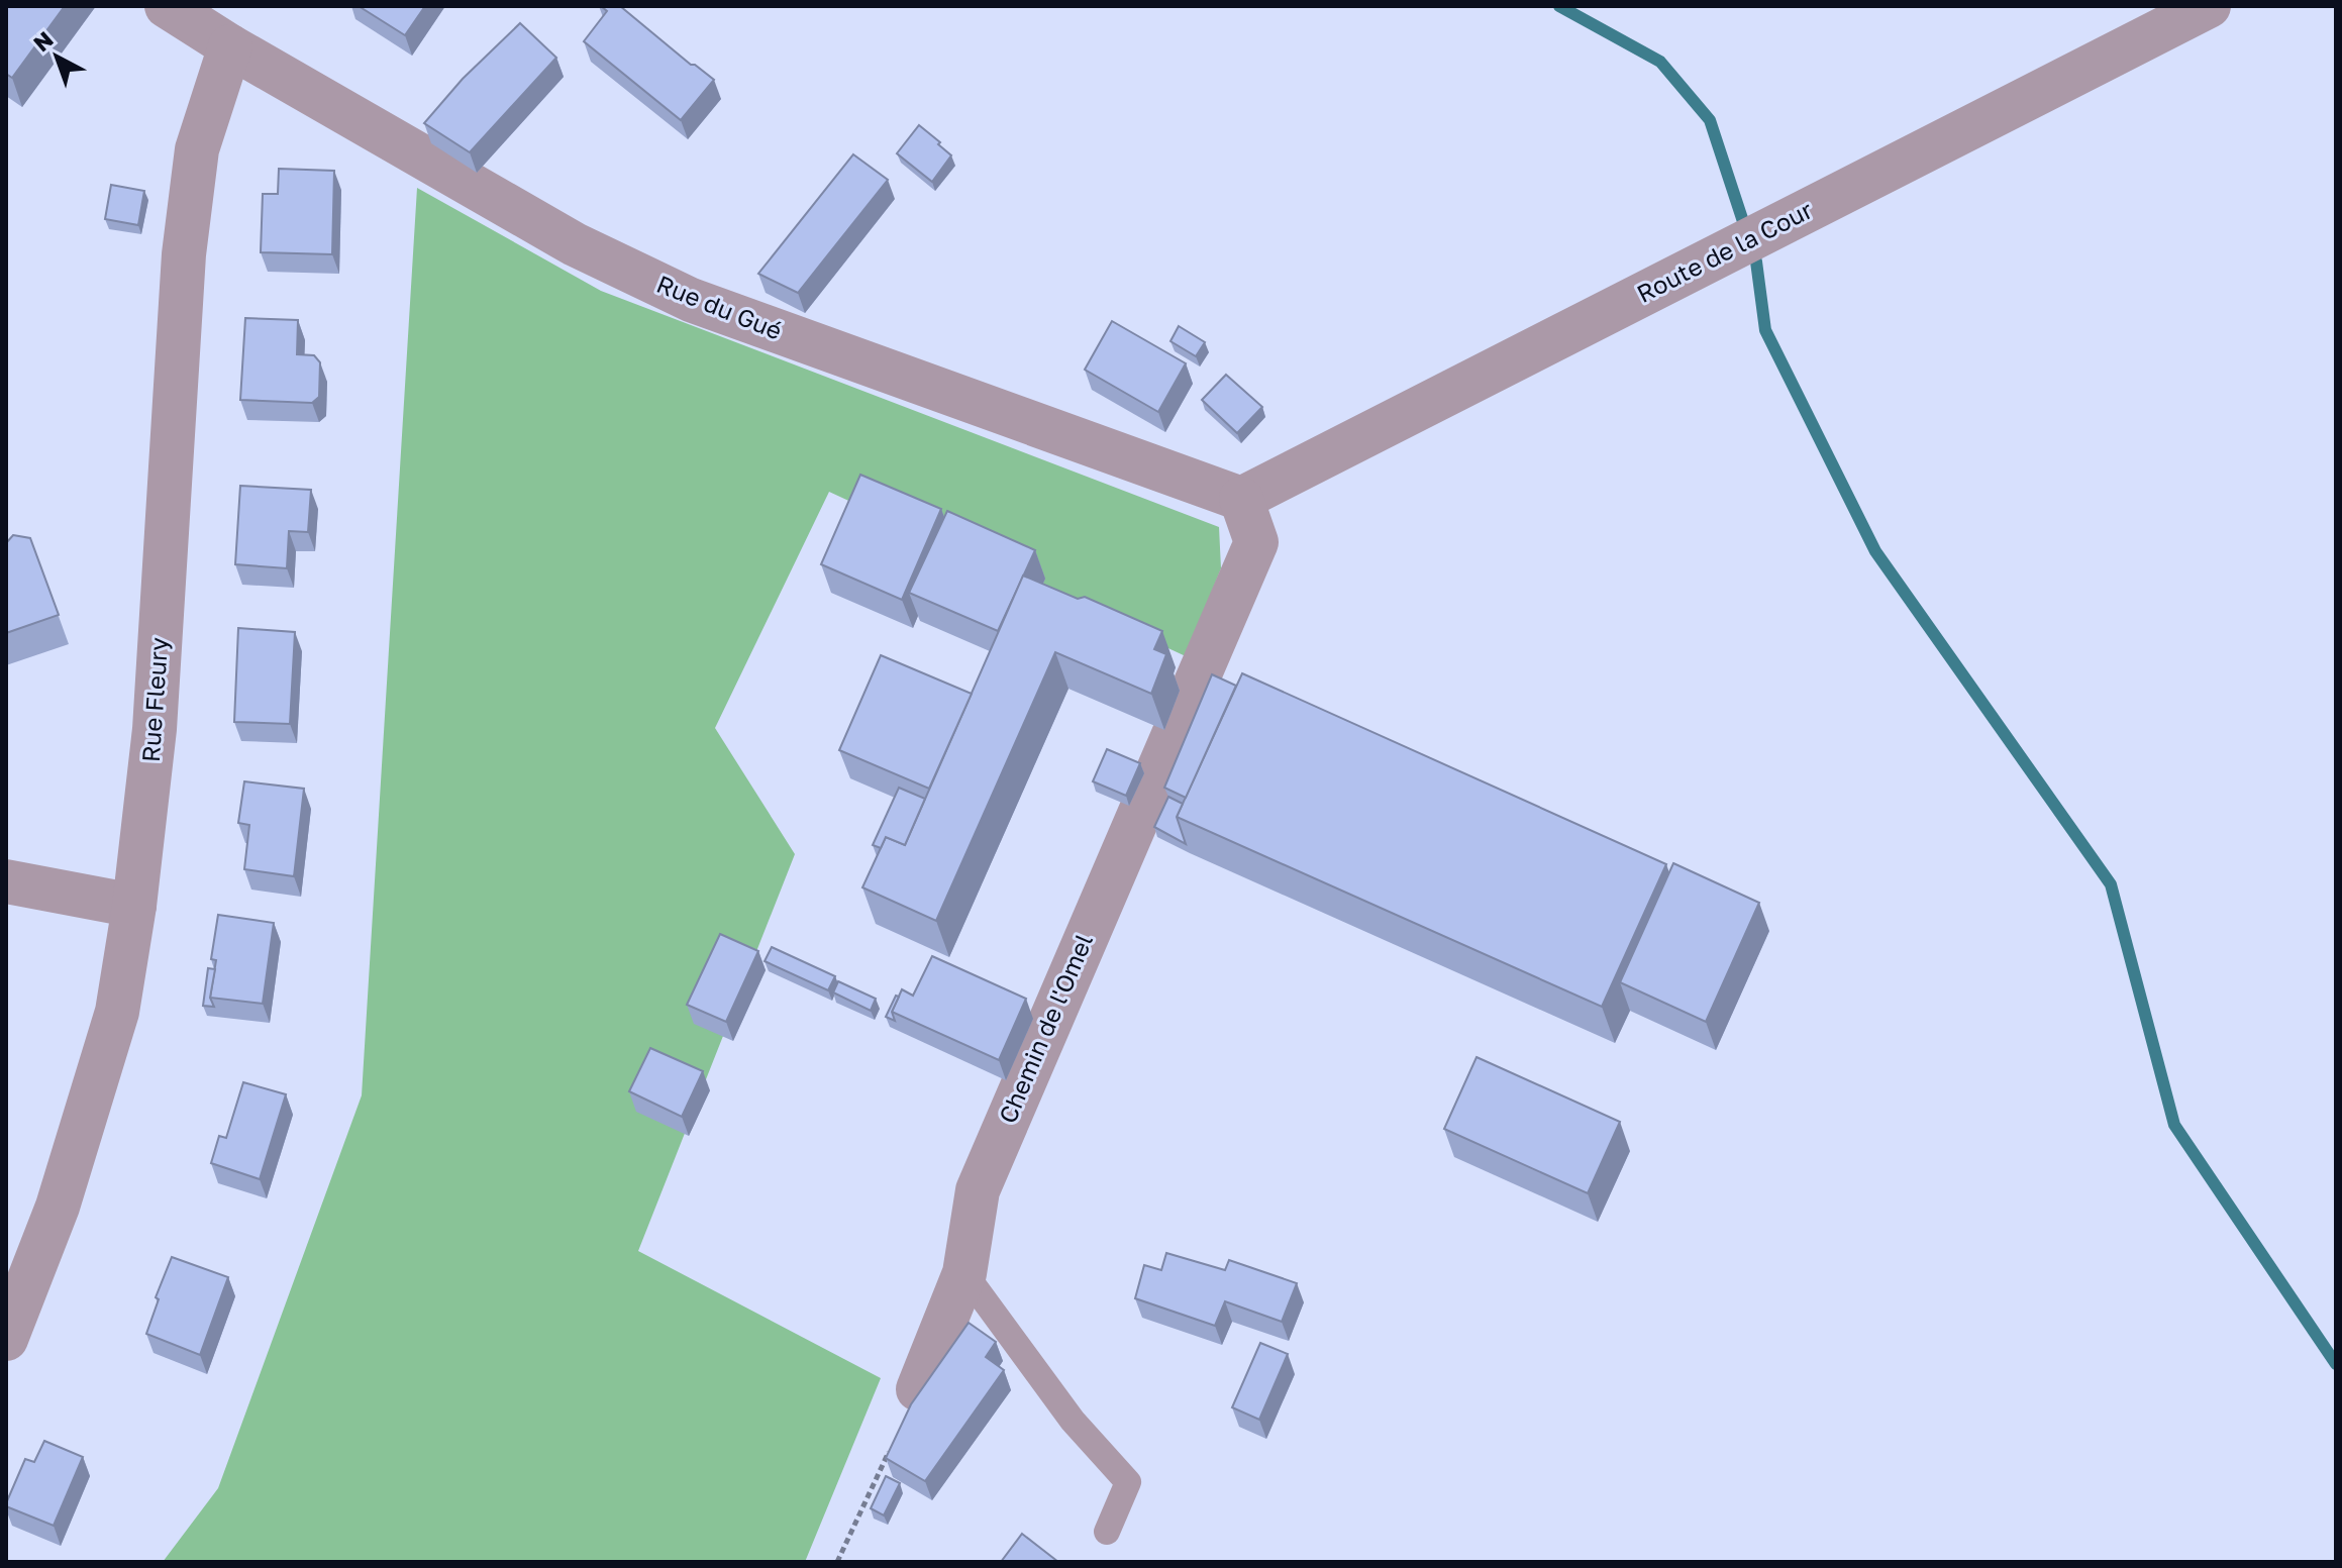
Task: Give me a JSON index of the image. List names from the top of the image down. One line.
{"streets":{"street":["Route de la Cour","Rue du Gué","Rue Fleury","Chemin de l'Omel"]},"crossings":[["Route de la Cour","Rue du Gué"],["Route de la Cour","Chemin de l'Omel"],["Rue du Gué","Rue Fleury"],["Rue du Gué","Chemin de l'Omel"]],"north":"top left"}
